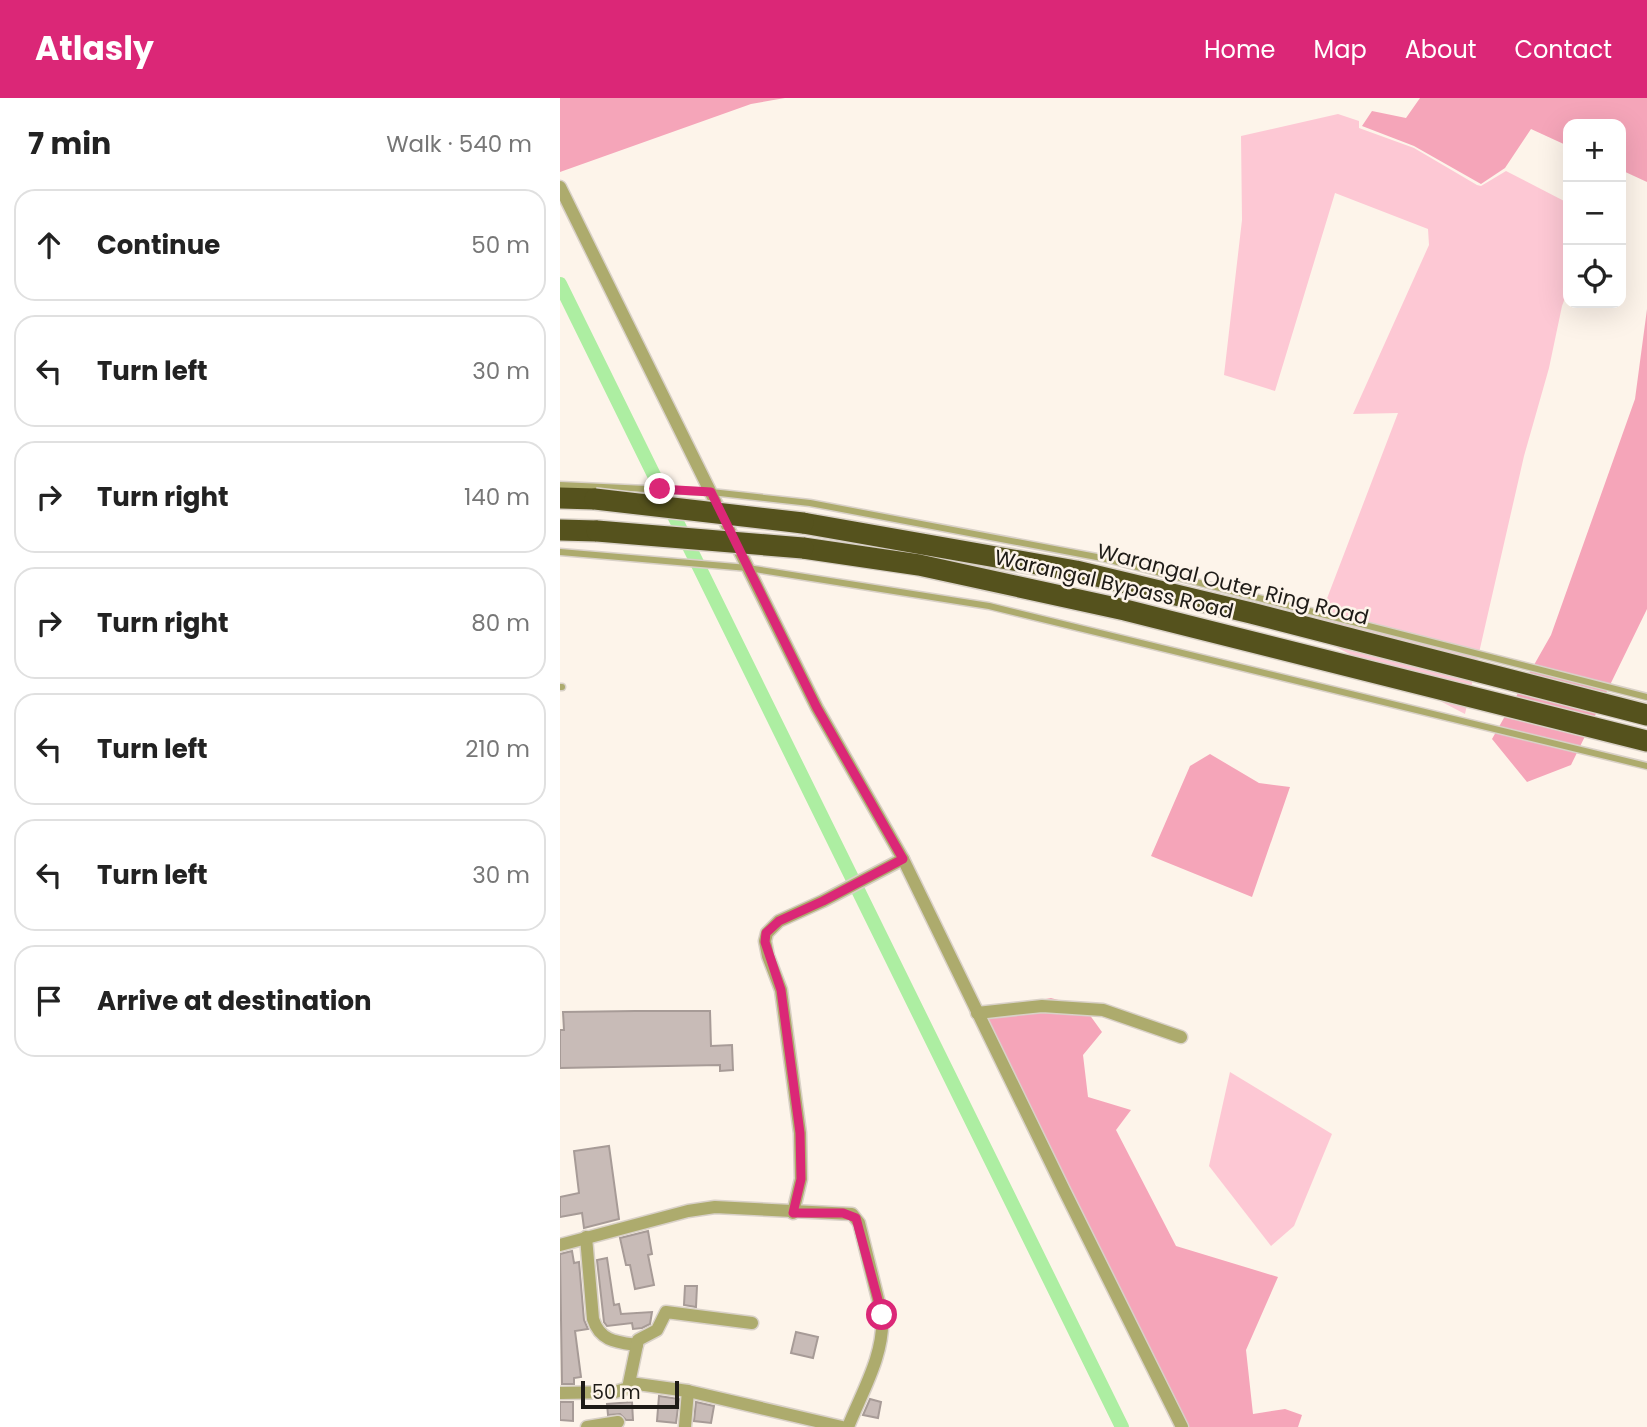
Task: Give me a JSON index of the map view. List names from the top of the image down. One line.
{"streets":{"highway":["Warangal Bypass Road","Warangal Outer Ring Road"]},"scale_bar":"50 m","page":{"header":"Atlasly","nav":["Home","Map","About","Contact"],"heading":["7 min","Walk · 540 m"],"map_buttons":["+","−"],"list":[["Continue","50 m"],["Turn left","30 m"],["Turn right","140 m"],["Turn right","80 m"],["Turn left","210 m"],["Turn left","30 m"],"Arrive at destination"],"scale":"50 m"}}
